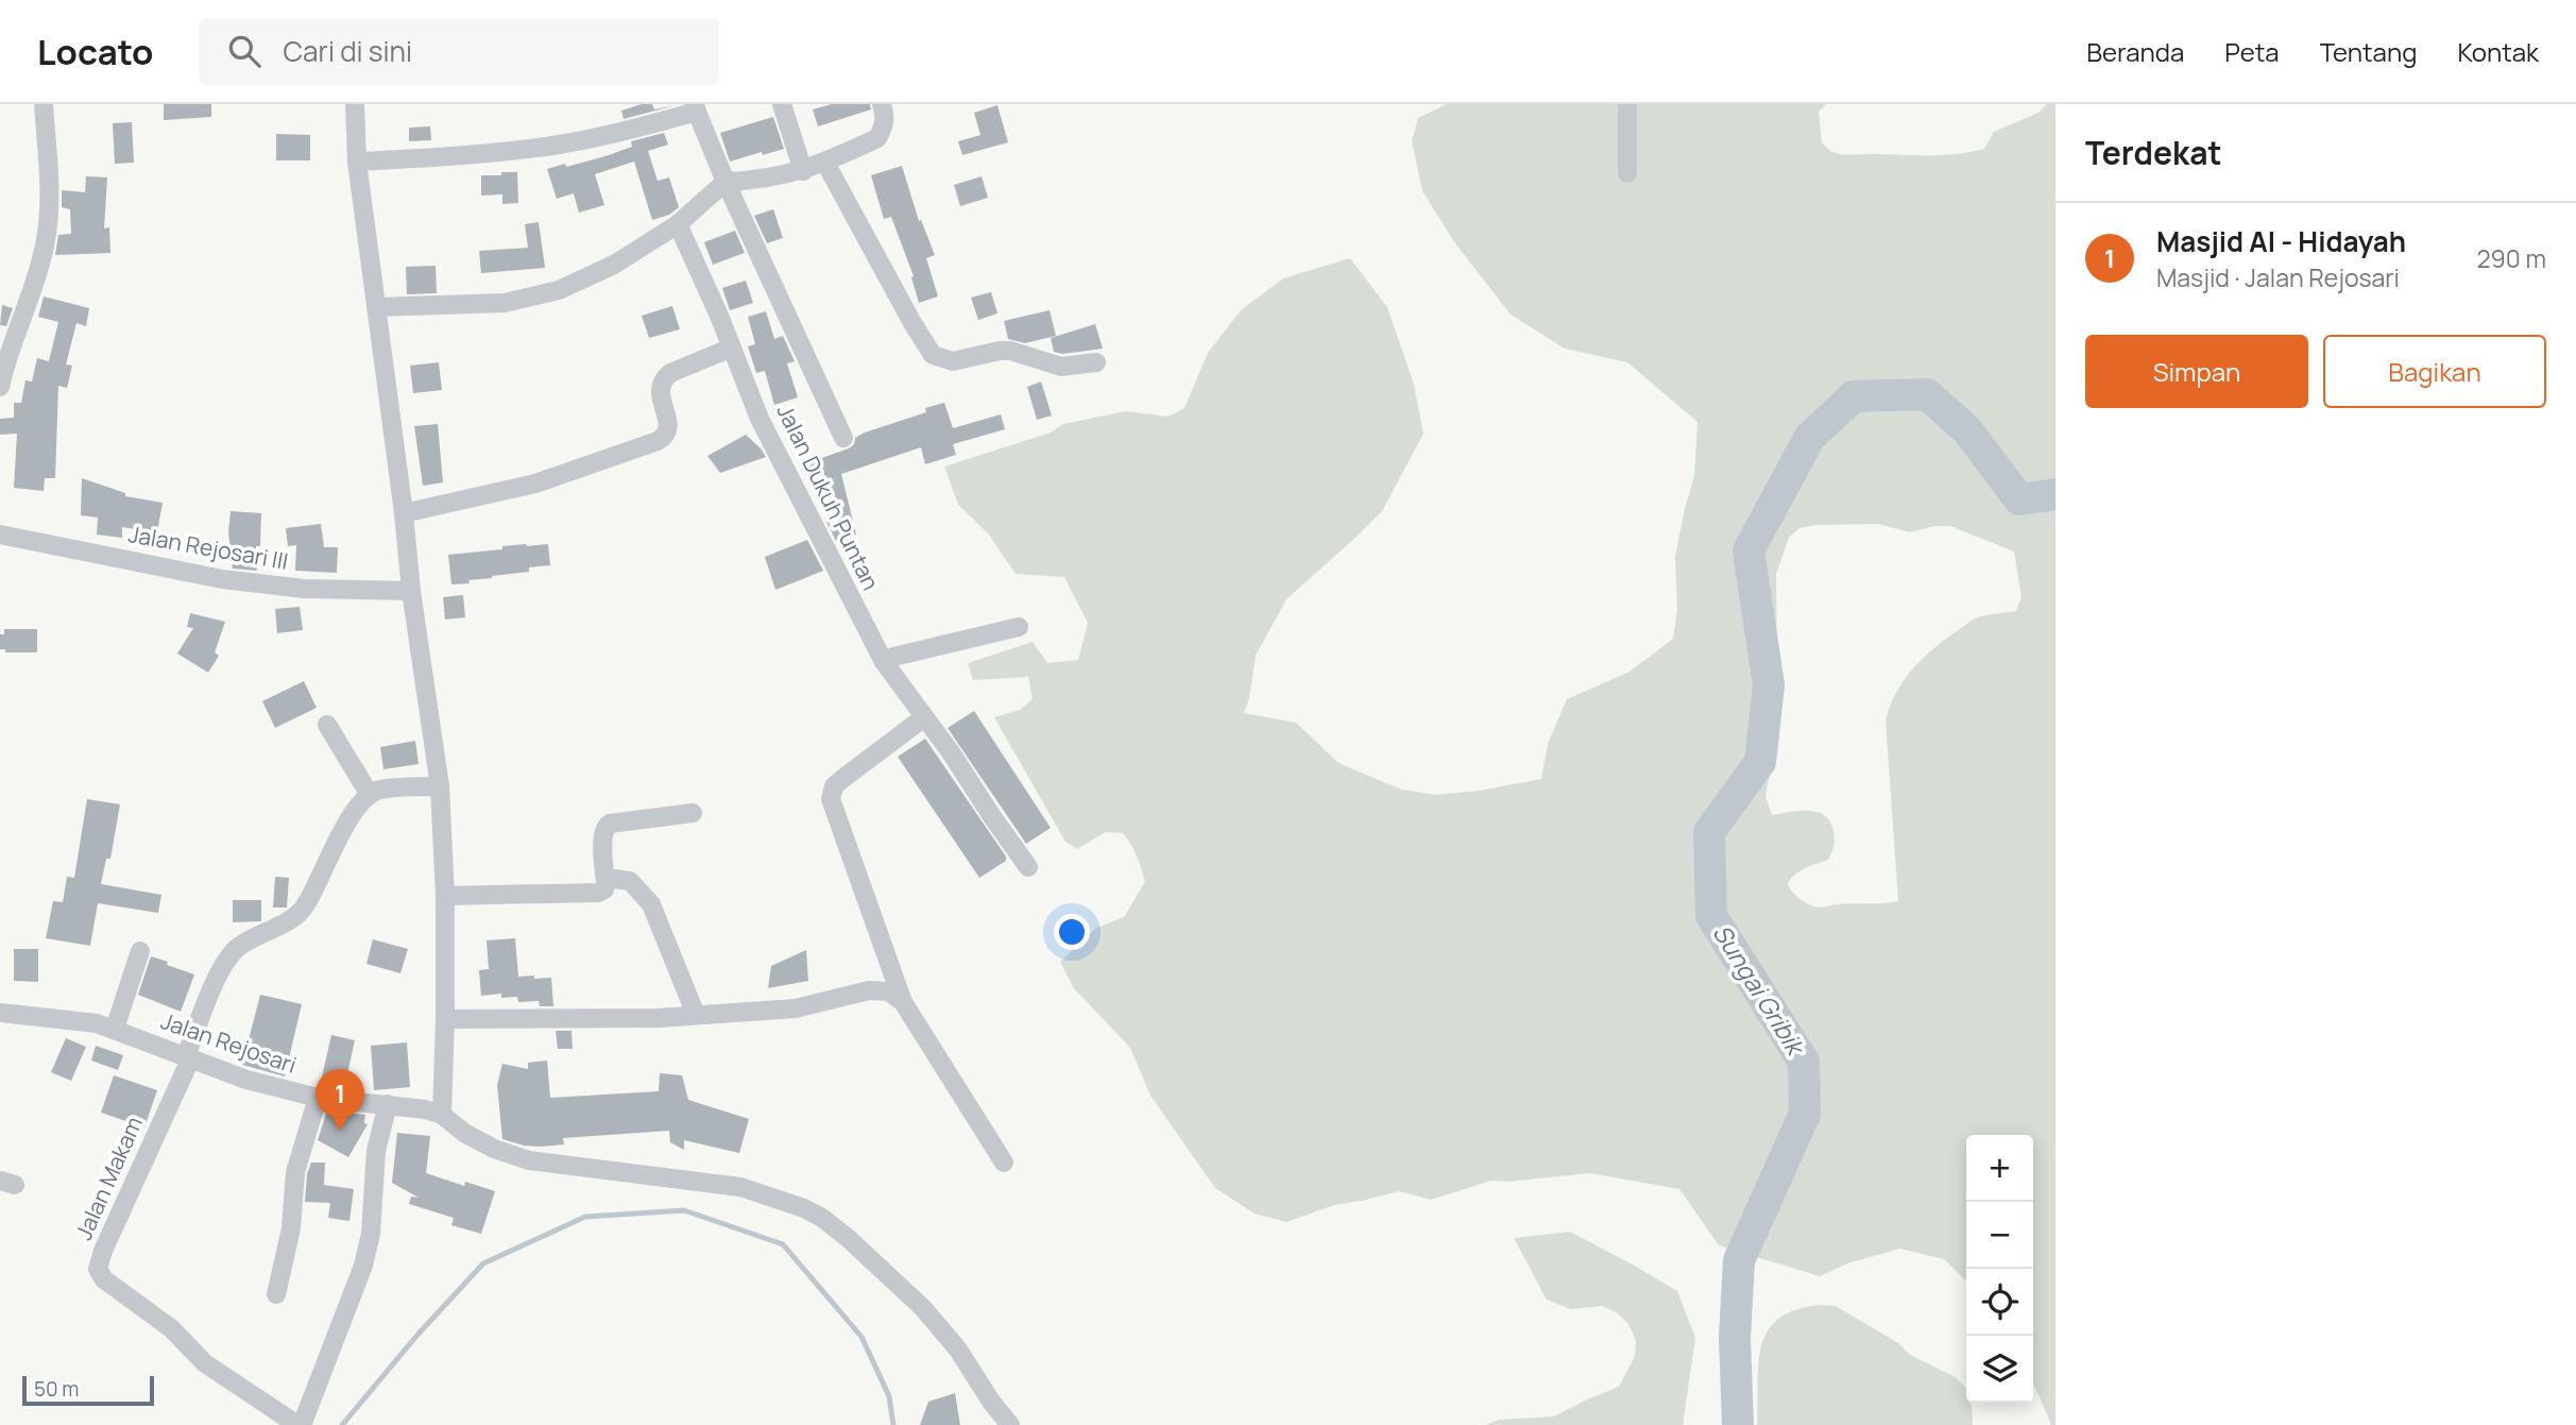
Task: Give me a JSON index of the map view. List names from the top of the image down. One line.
{"streets":{"street":["Jalan Dukuh Puntan","Jalan Rejosari III","Jalan Rejosari","Jalan Makam"]},"crossings":[["Jalan Rejosari","Jalan Makam"]],"water":["Sungai Gribik"],"scale_bar":"50 m","page":{"header":"Locato","search":"Cari di sini","nav":["Beranda","Peta","Tentang","Kontak"],"heading":"Terdekat","list":[{"mark":"1","name":"Masjid Al - Hidayah","note":"Masjid · Jalan Rejosari","value":"290 m"}],"buttons":["Simpan","Bagikan"],"pins":"1","map_buttons":["+","−"],"scale":"50 m"}}
